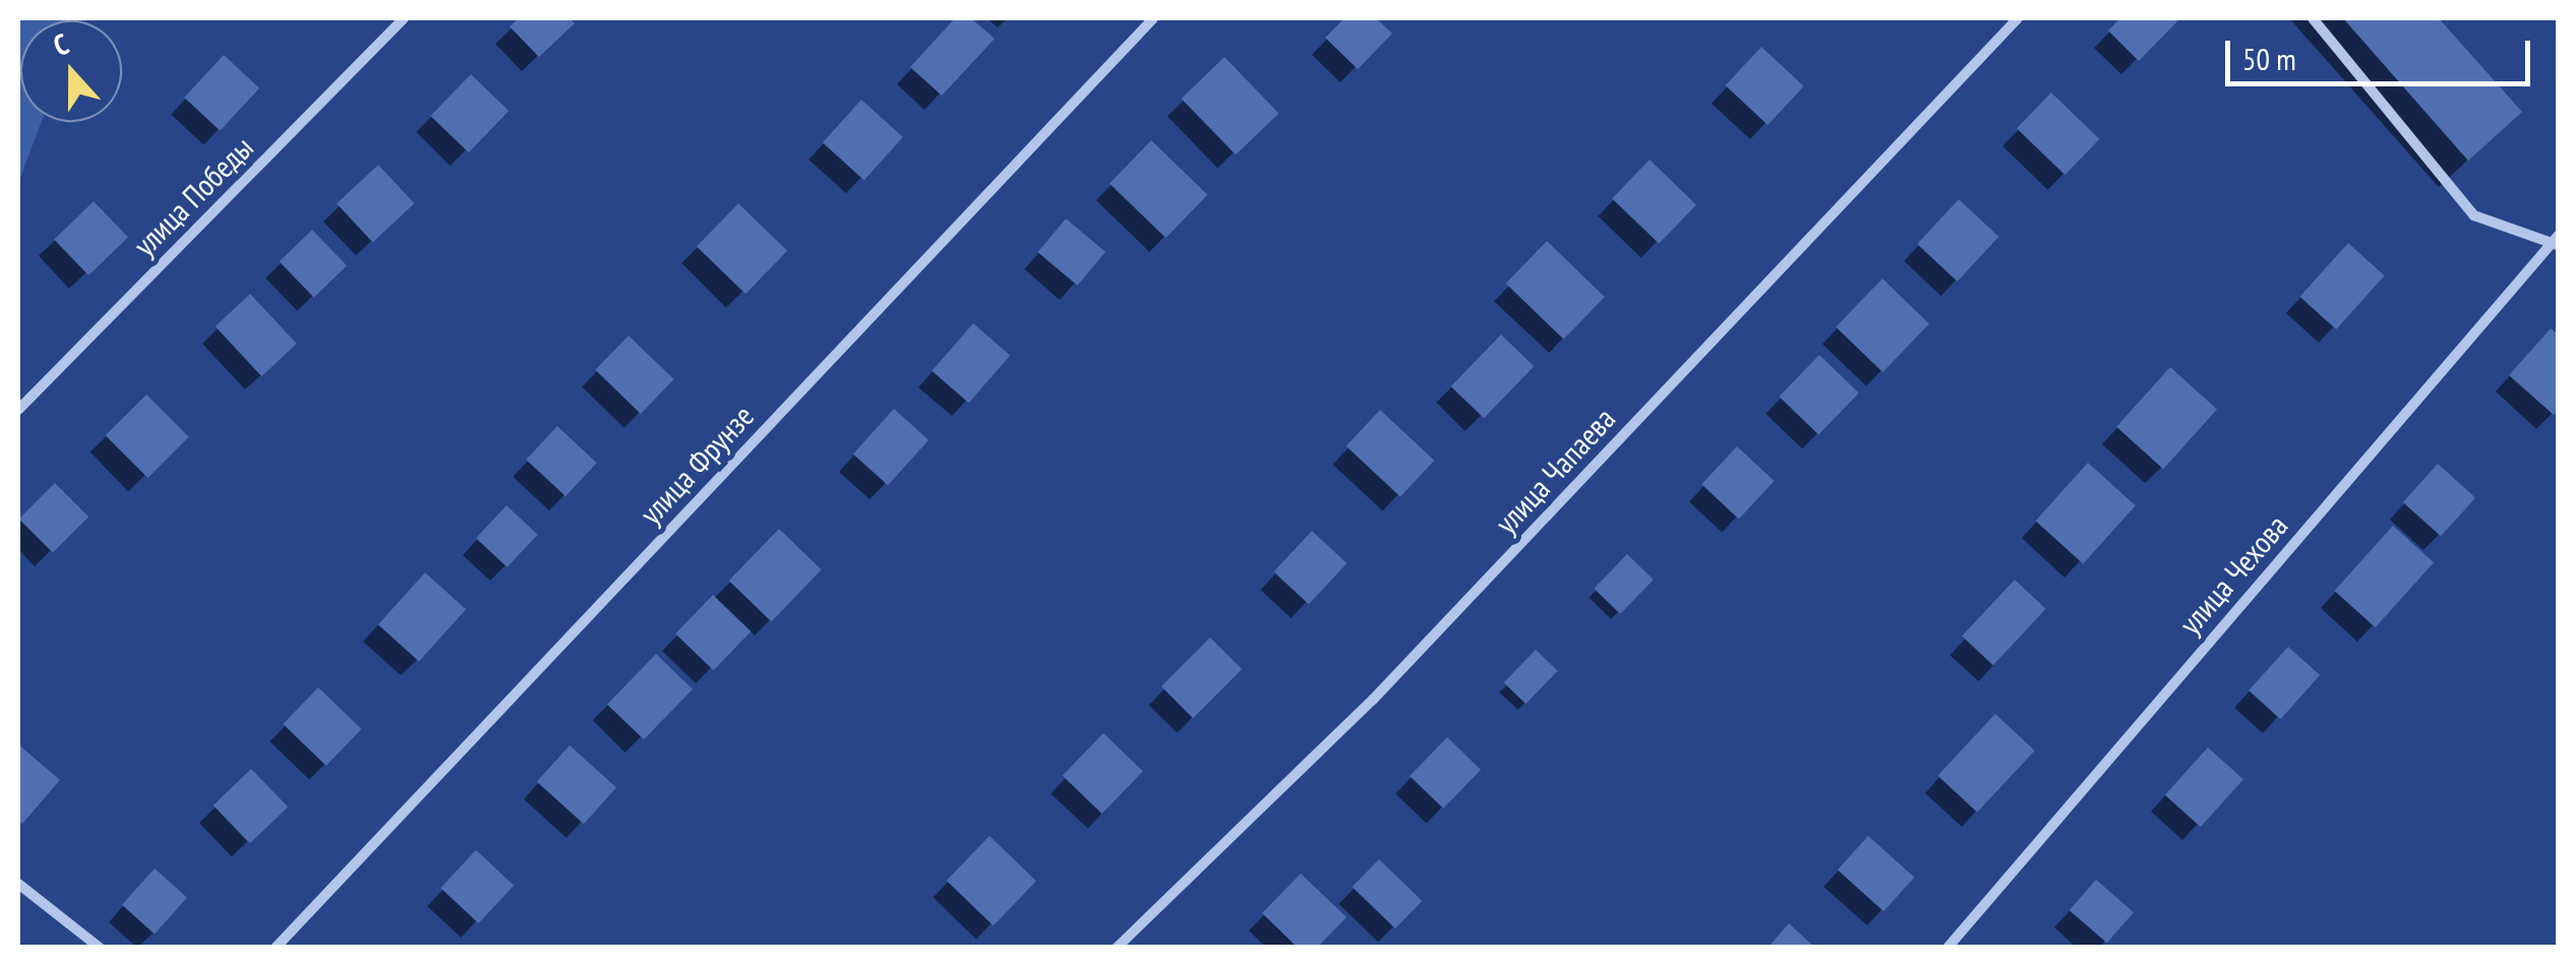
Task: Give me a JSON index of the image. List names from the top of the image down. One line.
{"streets":{"street":["улица Победы","улица Фрунзе","улица Чапаева","улица Чехова"]},"scale_bar":"50 m","north":"top"}
